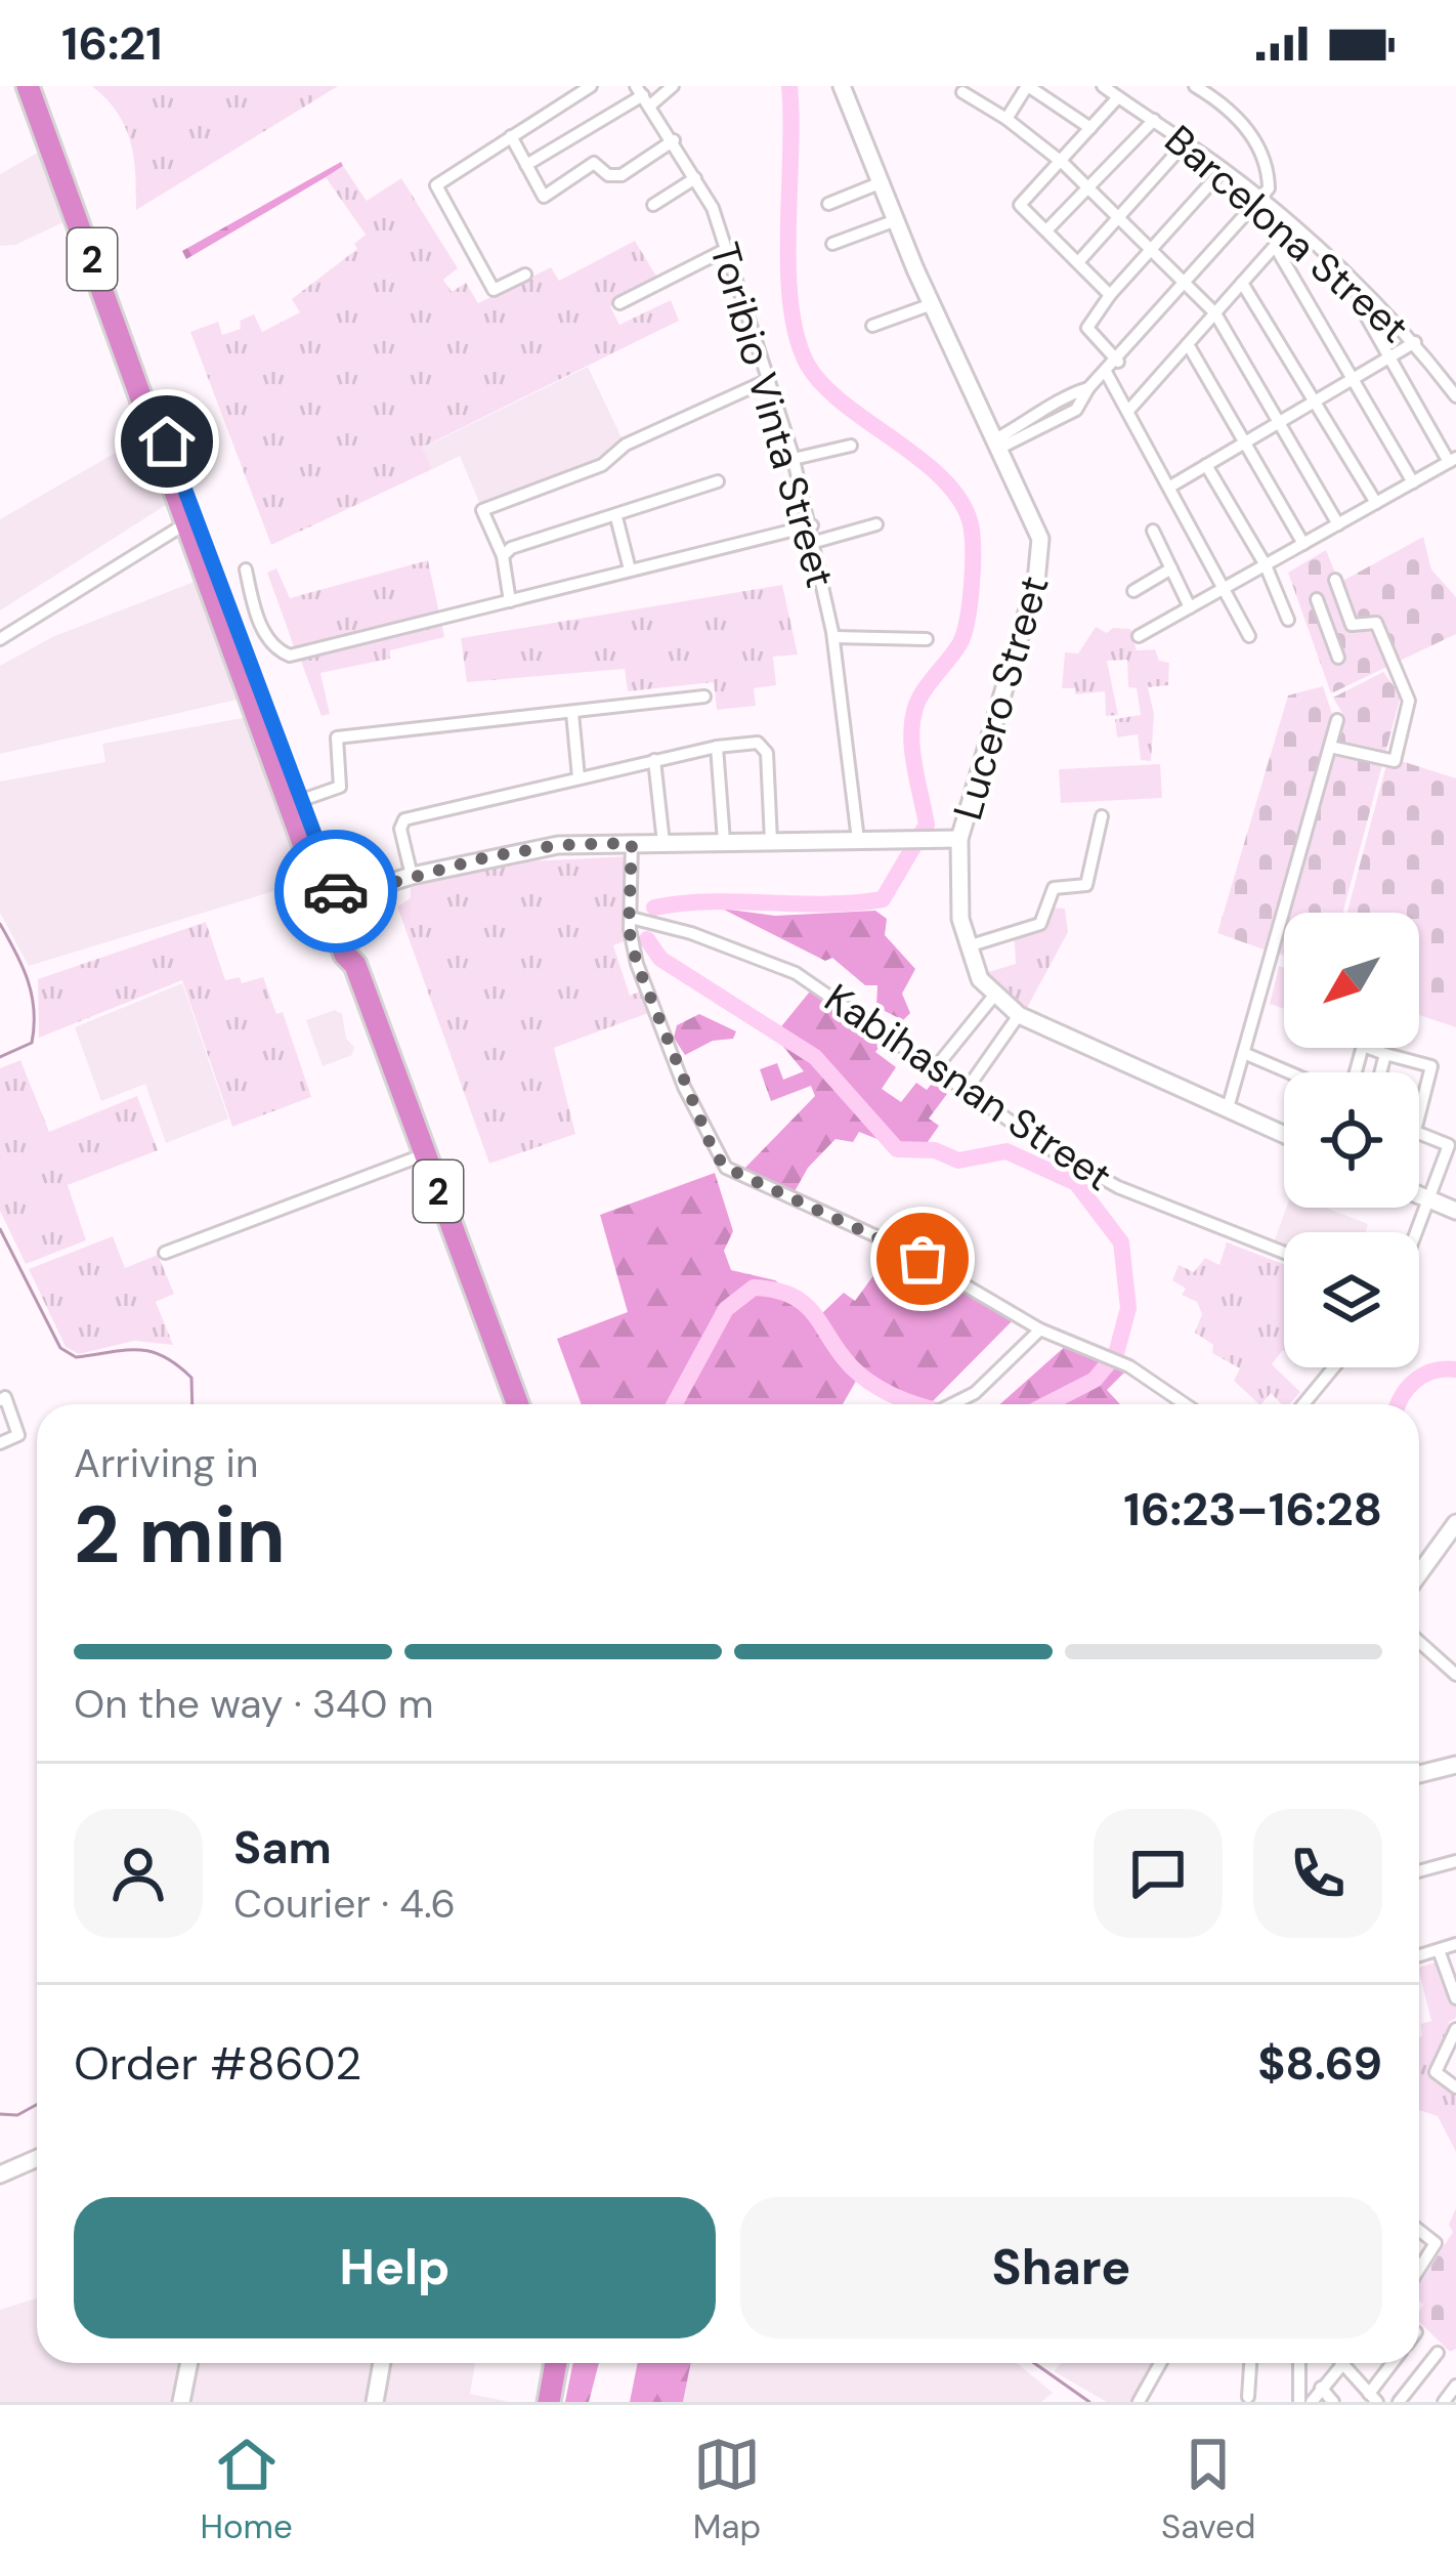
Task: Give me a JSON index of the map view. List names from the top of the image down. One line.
{"streets":{"highway":["2"],"street":["Barcelona Street","Toribio Vinta Street","Lucero Street","Kabihasnan Street"]},"north":"bottom left","page":{"status":"16:21","heading":["2 min","Arriving in","16:23–16:28"],"panel":["Sam","Courier · 4.6","Order #8602","$8.69"],"bar":"On the way · 340 m","buttons":["Help","Share"],"tabs":["Home","Map","Saved"]}}
